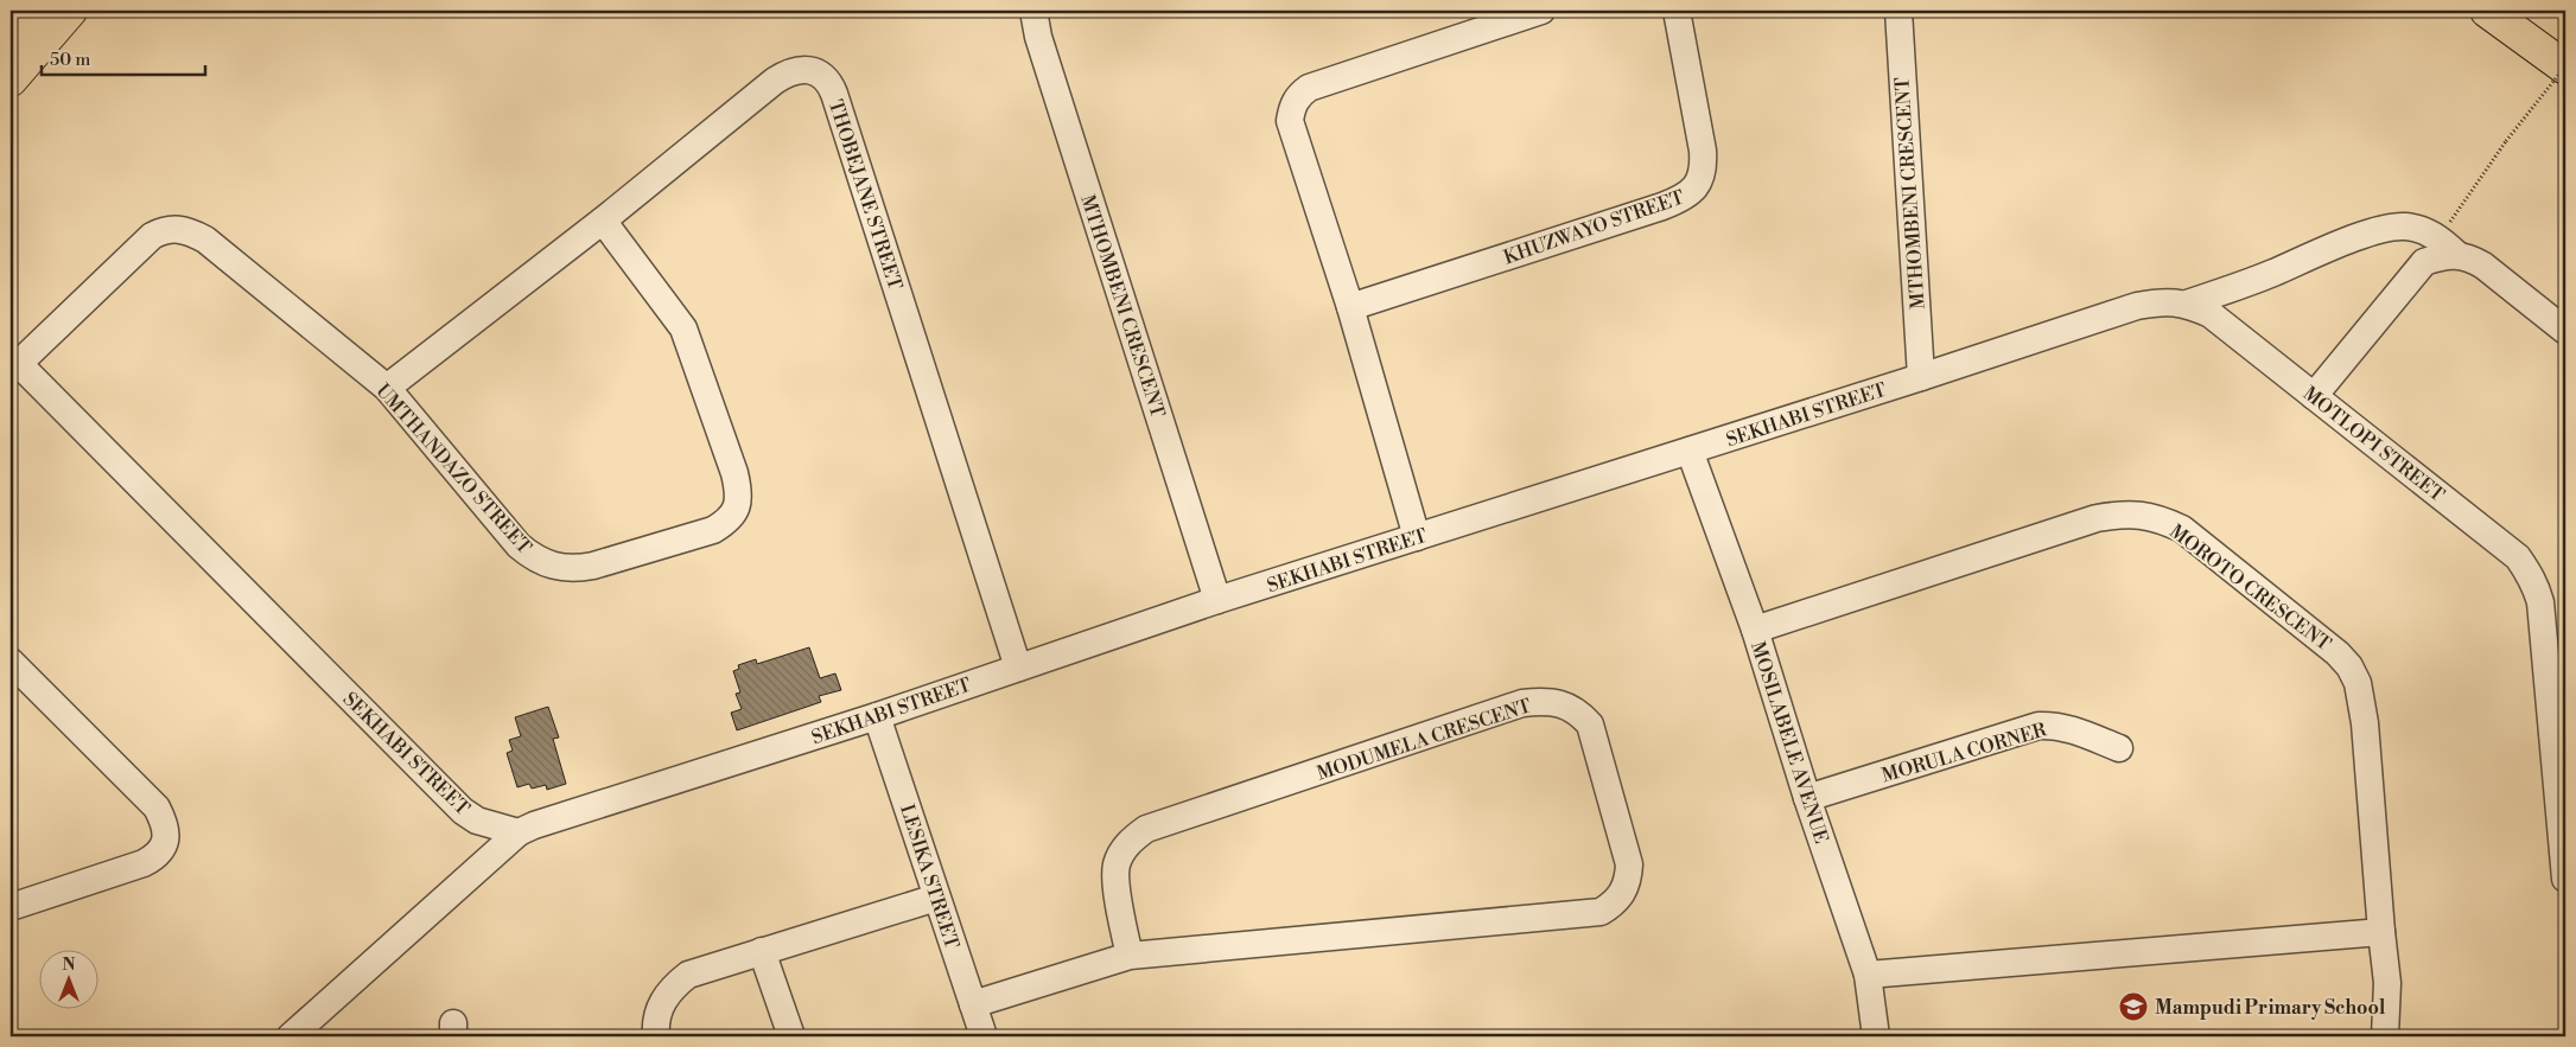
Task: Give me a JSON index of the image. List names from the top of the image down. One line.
{"streets":{"street":["MTHOMBENI CRESCENT","THOBEJANE STREET","KHUZWAYO STREET","SEKHABI STREET","MOTLOPI STREET","UMTHANDAZO STREET","MOROTO CRESCENT","MODUMELA CRESCENT","MOSILABELE AVENUE","MORULA CORNER","LESIKA STREET"]},"crossings":[["MTHOMBENI CRESCENT","SEKHABI STREET"],["MTHOMBENI CRESCENT","MOTLOPI STREET"],["THOBEJANE STREET","SEKHABI STREET"],["THOBEJANE STREET","UMTHANDAZO STREET"],["SEKHABI STREET","MOTLOPI STREET"],["SEKHABI STREET","UMTHANDAZO STREET"],["SEKHABI STREET","MOSILABELE AVENUE"],["SEKHABI STREET","LESIKA STREET"],["MOROTO CRESCENT","MOSILABELE AVENUE"],["MODUMELA CRESCENT","LESIKA STREET"],["MOSILABELE AVENUE","MORULA CORNER"]],"places":{"school or university":["Mampudi Primary School"]},"scale_bar":"50 m","north":"top"}
